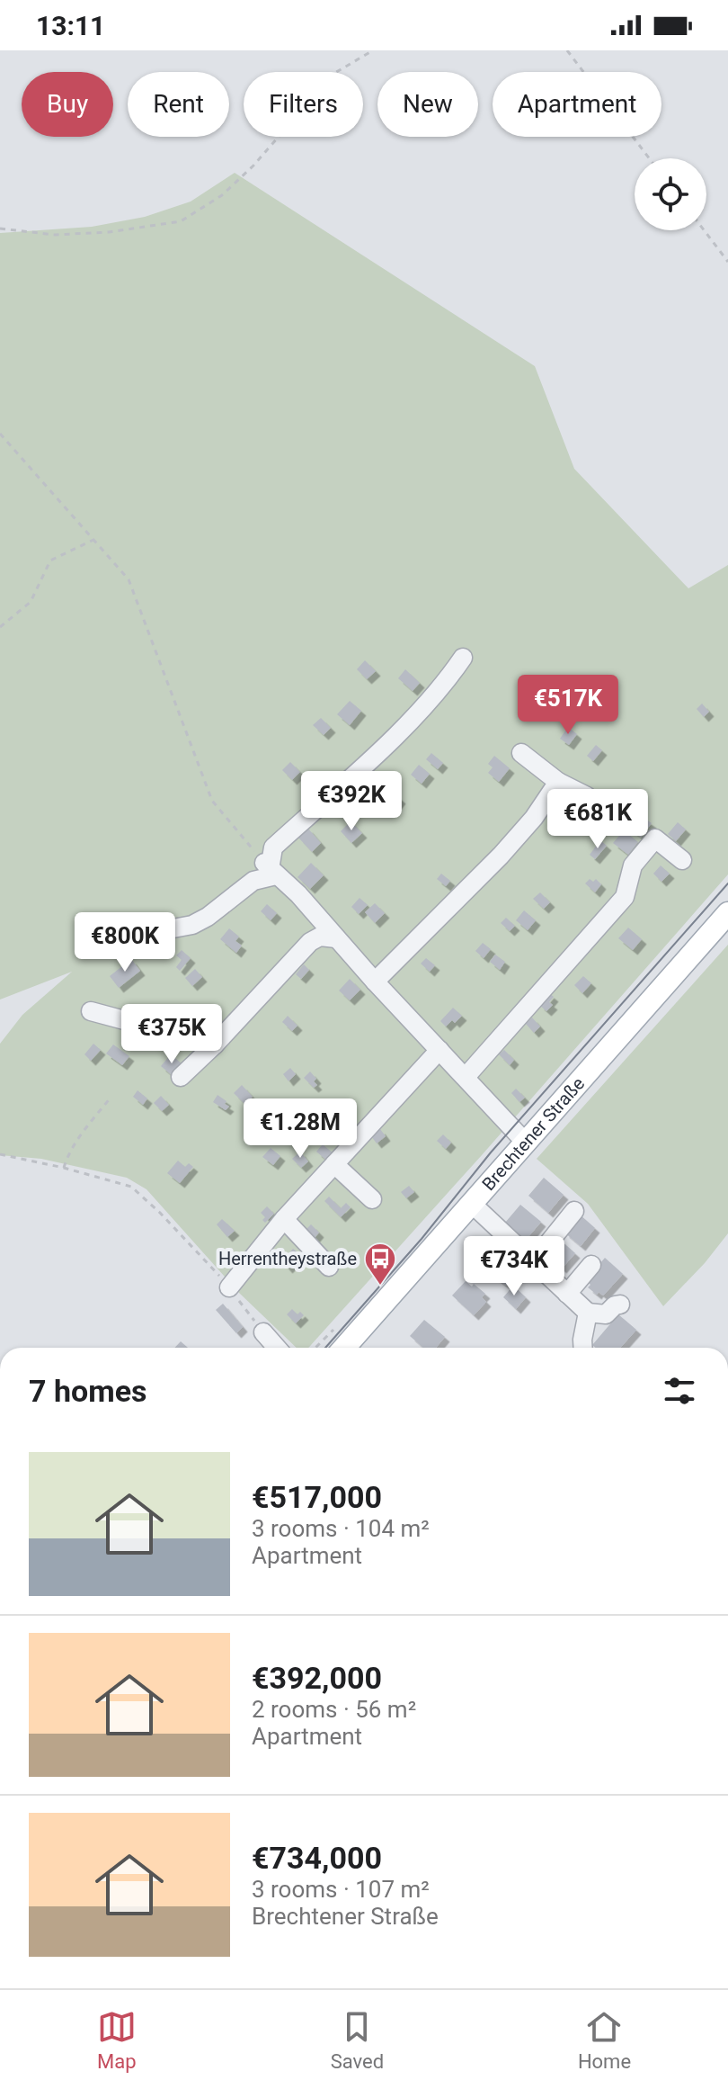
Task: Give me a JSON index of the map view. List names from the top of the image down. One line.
{"streets":{"main road":["Brechtener Straße"]},"places":{"bus stop":["Herrentheystraße"]},"page":{"status":"13:11","chip":["Buy","Rent","Filters","New","Apartment"],"price":["€517K","€392K","€681K","€800K","€375K","€1.28M","€734K"],"heading":"7 homes","list":[{"name":"€517,000","note":"3 rooms · 104 m² · Apartment"},{"name":"€392,000","note":"2 rooms · 56 m² · Apartment"},{"name":"€734,000","note":"3 rooms · 107 m² · Brechtener Straße"}],"tabs":["Map","Saved","Home"]}}
